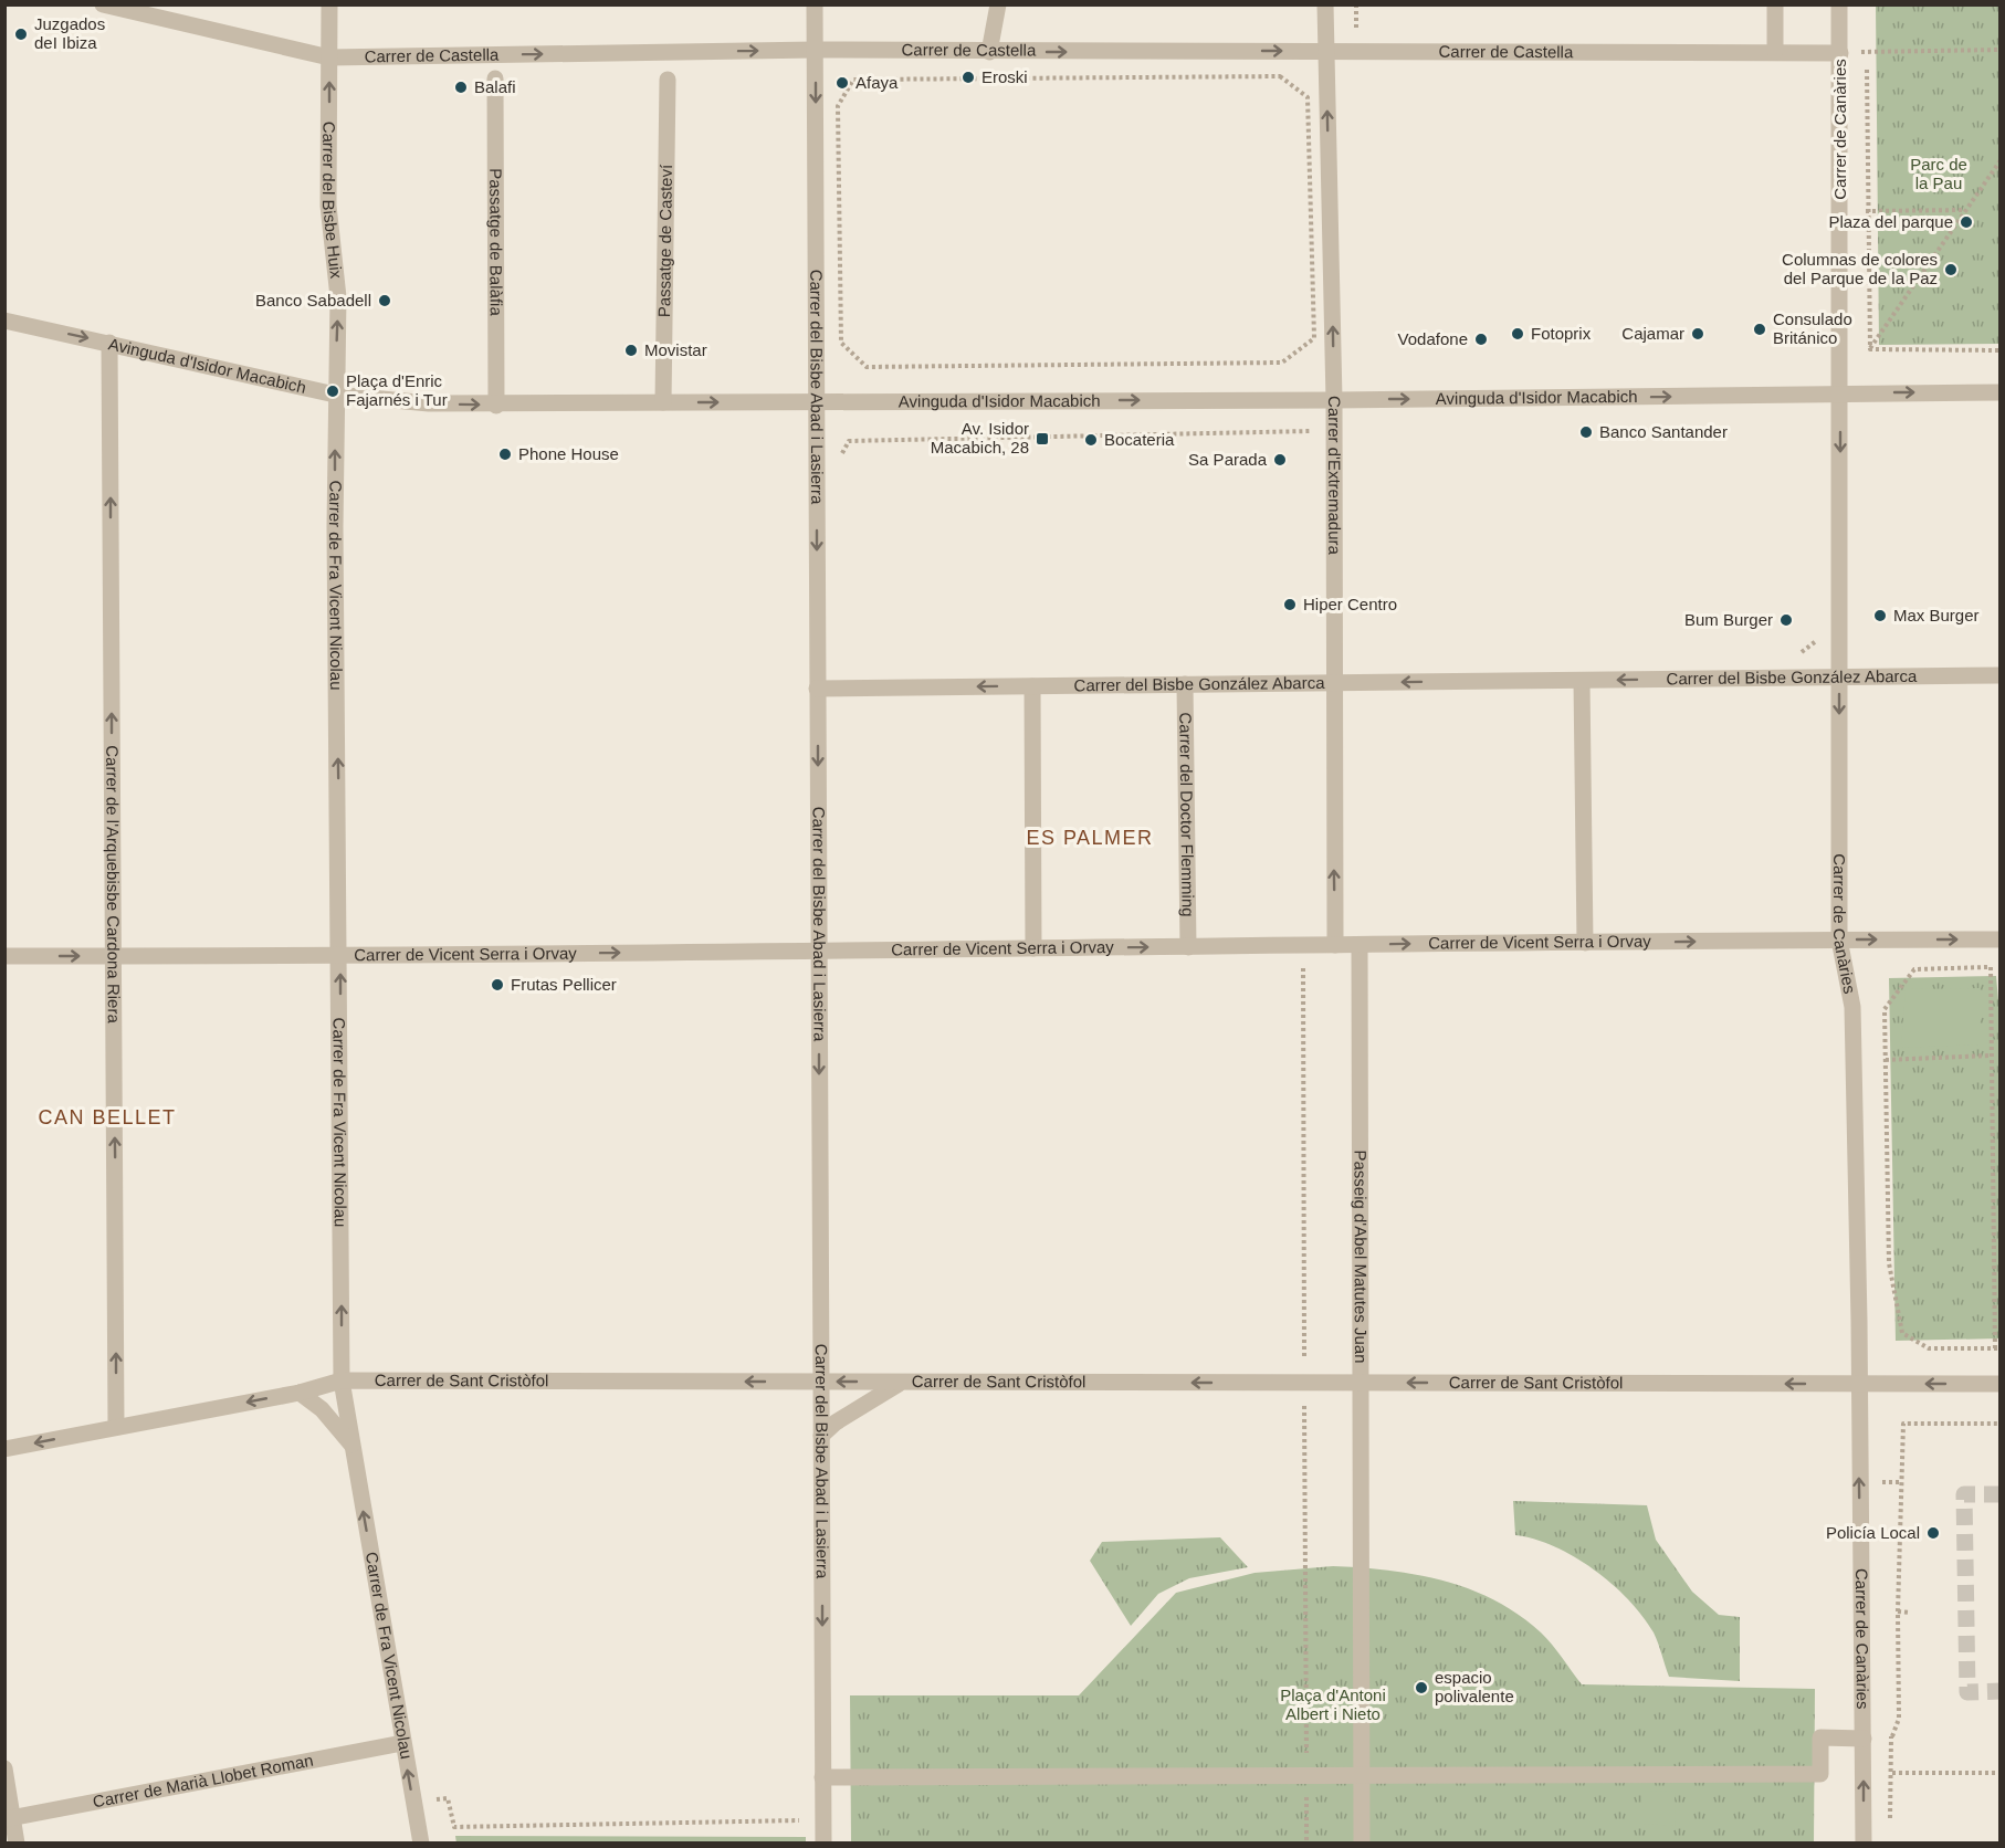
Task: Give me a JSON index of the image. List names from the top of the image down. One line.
{"streets":{"street":["Carrer de Castella","Carrer de Canàries","Carrer del Bisbe Huix","Passatge de Casteví","Passatge de Balàfia","Avinguda d'Isidor Macabich","Carrer del Bisbe Abad i Lasierra","Carrer d'Extremadura","Carrer de Fra Vicent Nicolau","Carrer del Bisbe González Abarca","Carrer del Doctor Flemming","Carrer de l'Arquebisbe Cardona Riera","Carrer de Vicent Serra i Orvay","Passeig d'Abel Matutes Juan","Carrer de Sant Cristòfol","Carrer de Marià Llobet Roman"]},"crossings":[["Carrer de Castella","Carrer de Canàries"],["Carrer de Castella","Carrer del Bisbe Huix"],["Carrer de Castella","Carrer del Bisbe Abad i Lasierra"],["Carrer de Castella","Carrer d'Extremadura"],["Carrer de Canàries","Avinguda d'Isidor Macabich"],["Carrer de Canàries","Carrer del Bisbe González Abarca"],["Carrer de Canàries","Carrer de Vicent Serra i Orvay"],["Carrer de Canàries","Carrer de Sant Cristòfol"],["Carrer del Bisbe Huix","Avinguda d'Isidor Macabich"],["Carrer del Bisbe Huix","Carrer de Fra Vicent Nicolau"],["Passatge de Casteví","Avinguda d'Isidor Macabich"],["Passatge de Balàfia","Avinguda d'Isidor Macabich"],["Avinguda d'Isidor Macabich","Carrer del Bisbe Abad i Lasierra"],["Avinguda d'Isidor Macabich","Carrer d'Extremadura"],["Avinguda d'Isidor Macabich","Carrer de Fra Vicent Nicolau"],["Avinguda d'Isidor Macabich","Carrer de l'Arquebisbe Cardona Riera"],["Carrer del Bisbe Abad i Lasierra","Carrer del Bisbe González Abarca"],["Carrer del Bisbe Abad i Lasierra","Carrer de Vicent Serra i Orvay"],["Carrer del Bisbe Abad i Lasierra","Carrer de Sant Cristòfol"],["Carrer d'Extremadura","Carrer del Bisbe González Abarca"],["Carrer d'Extremadura","Carrer de Vicent Serra i Orvay"],["Carrer de Fra Vicent Nicolau","Carrer de Vicent Serra i Orvay"],["Carrer de Fra Vicent Nicolau","Carrer de Sant Cristòfol"],["Carrer de Fra Vicent Nicolau","Carrer de Marià Llobet Roman"],["Carrer del Bisbe González Abarca","Carrer del Doctor Flemming"],["Carrer del Doctor Flemming","Carrer de Vicent Serra i Orvay"],["Carrer de l'Arquebisbe Cardona Riera","Carrer de Vicent Serra i Orvay"],["Carrer de l'Arquebisbe Cardona Riera","Carrer de Sant Cristòfol"],["Carrer de Vicent Serra i Orvay","Passeig d'Abel Matutes Juan"],["Passeig d'Abel Matutes Juan","Carrer de Sant Cristòfol"]],"one_way":["Carrer de Castella","Carrer del Bisbe Huix","Avinguda d'Isidor Macabich","Carrer del Bisbe Abad i Lasierra","Carrer d'Extremadura","Carrer de Fra Vicent Nicolau","Carrer del Bisbe González Abarca","Carrer de l'Arquebisbe Cardona Riera","Carrer de Vicent Serra i Orvay","Carrer de Sant Cristòfol"],"districts":["ES PALMER","CAN BELLET"],"parks":["Parc de la Pau","Plaça d'Antoni Albert i Nieto"],"places":{"other":["Juzgados deI Ibiza","Eroski","Afaya","Balafi","Plaza del parque","Columnas de colores del Parque de la Paz","Banco Sabadell","Consulado Británico","Fotoprix","Cajamar","Vodafone","Movistar","Plaça d'Enric Fajarnés i Tur","Banco Santander","Bocateria","Phone House","Sa Parada","Hiper Centro","Max Burger","Bum Burger","Frutas Pellicer","Policía Local","espacio polivalente"],"transit":["Av. Isidor Macabich, 28"]}}
